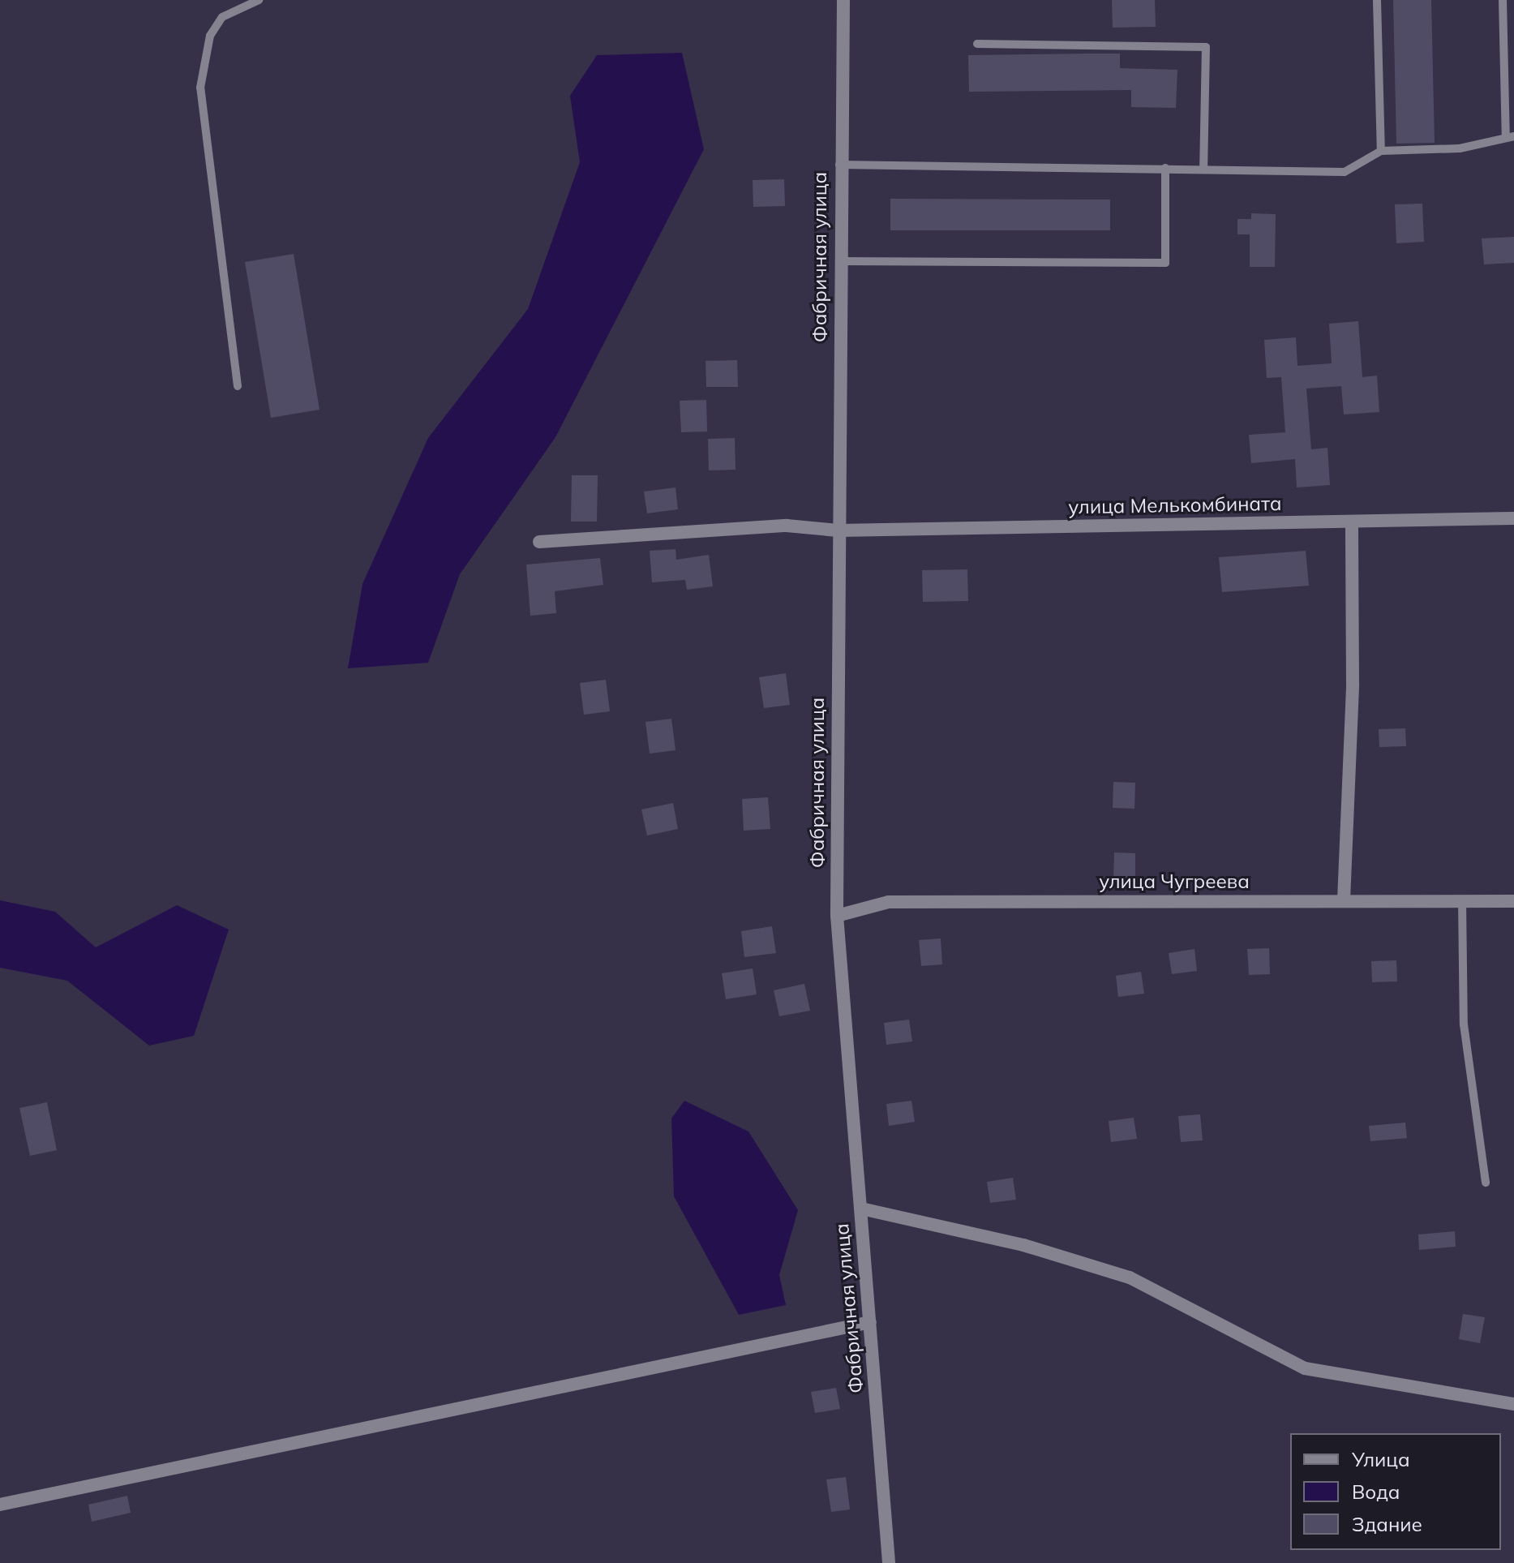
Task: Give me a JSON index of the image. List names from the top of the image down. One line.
{"streets":{"street":["Фабричная улица","улица Мелькомбината","улица Чугреева"]},"crossings":[["Фабричная улица","улица Мелькомбината"],["Фабричная улица","улица Чугреева"]],"legend":["Улица","Вода","Здание"]}
